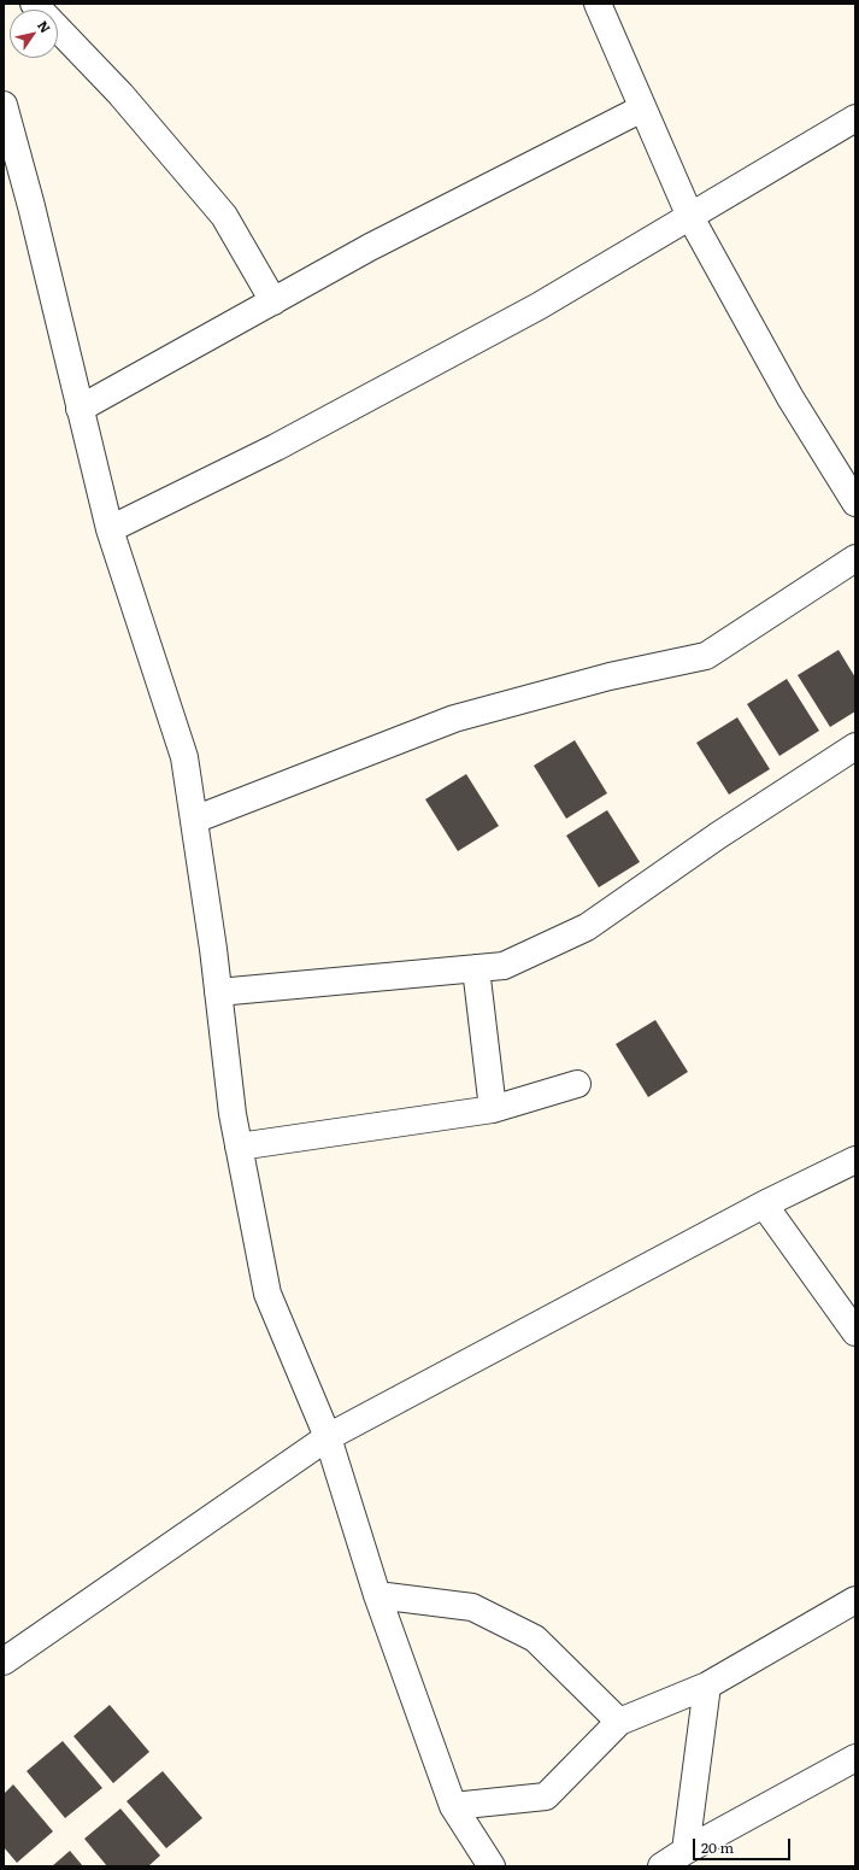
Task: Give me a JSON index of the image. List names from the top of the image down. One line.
{"scale_bar":"20 m","north":"top right"}
